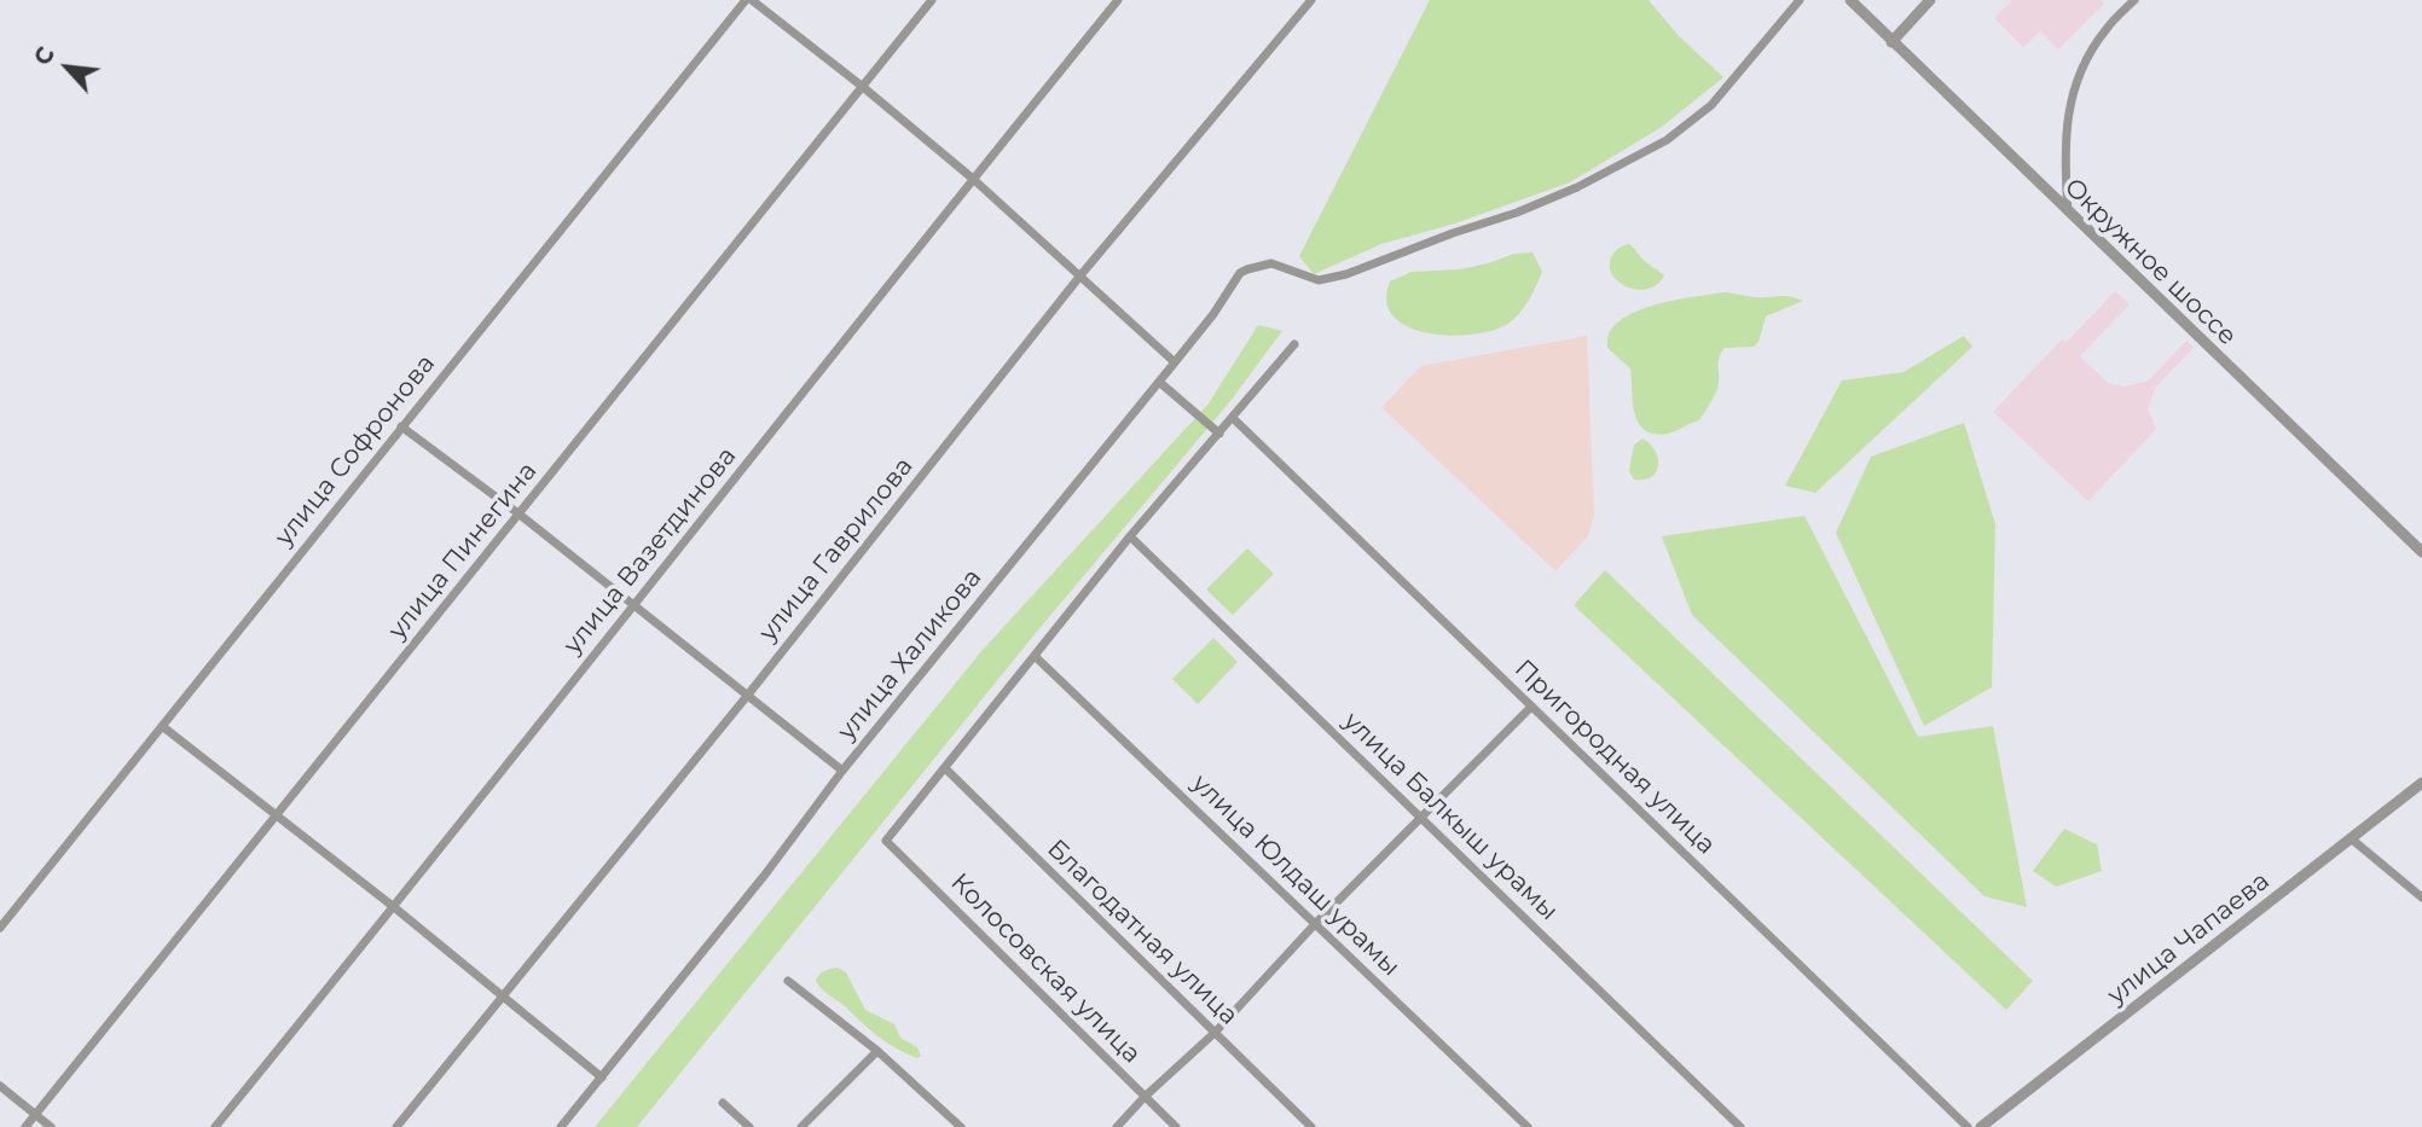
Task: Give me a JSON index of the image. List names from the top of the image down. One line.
{"streets":{"street":["Окружное шоссе","улица Софронова","улица Гаврилова","улица Пинегина","улица Вазетдинова","улица Халикова","Пригородная улица","улица Балкыш урамы","улица Юлдаш урамы","Благодатная улица","улица Чапаева","Колосовская улица"]},"crossings":[["Благодатная улица","Колосовская улица"]],"north":"top left"}
